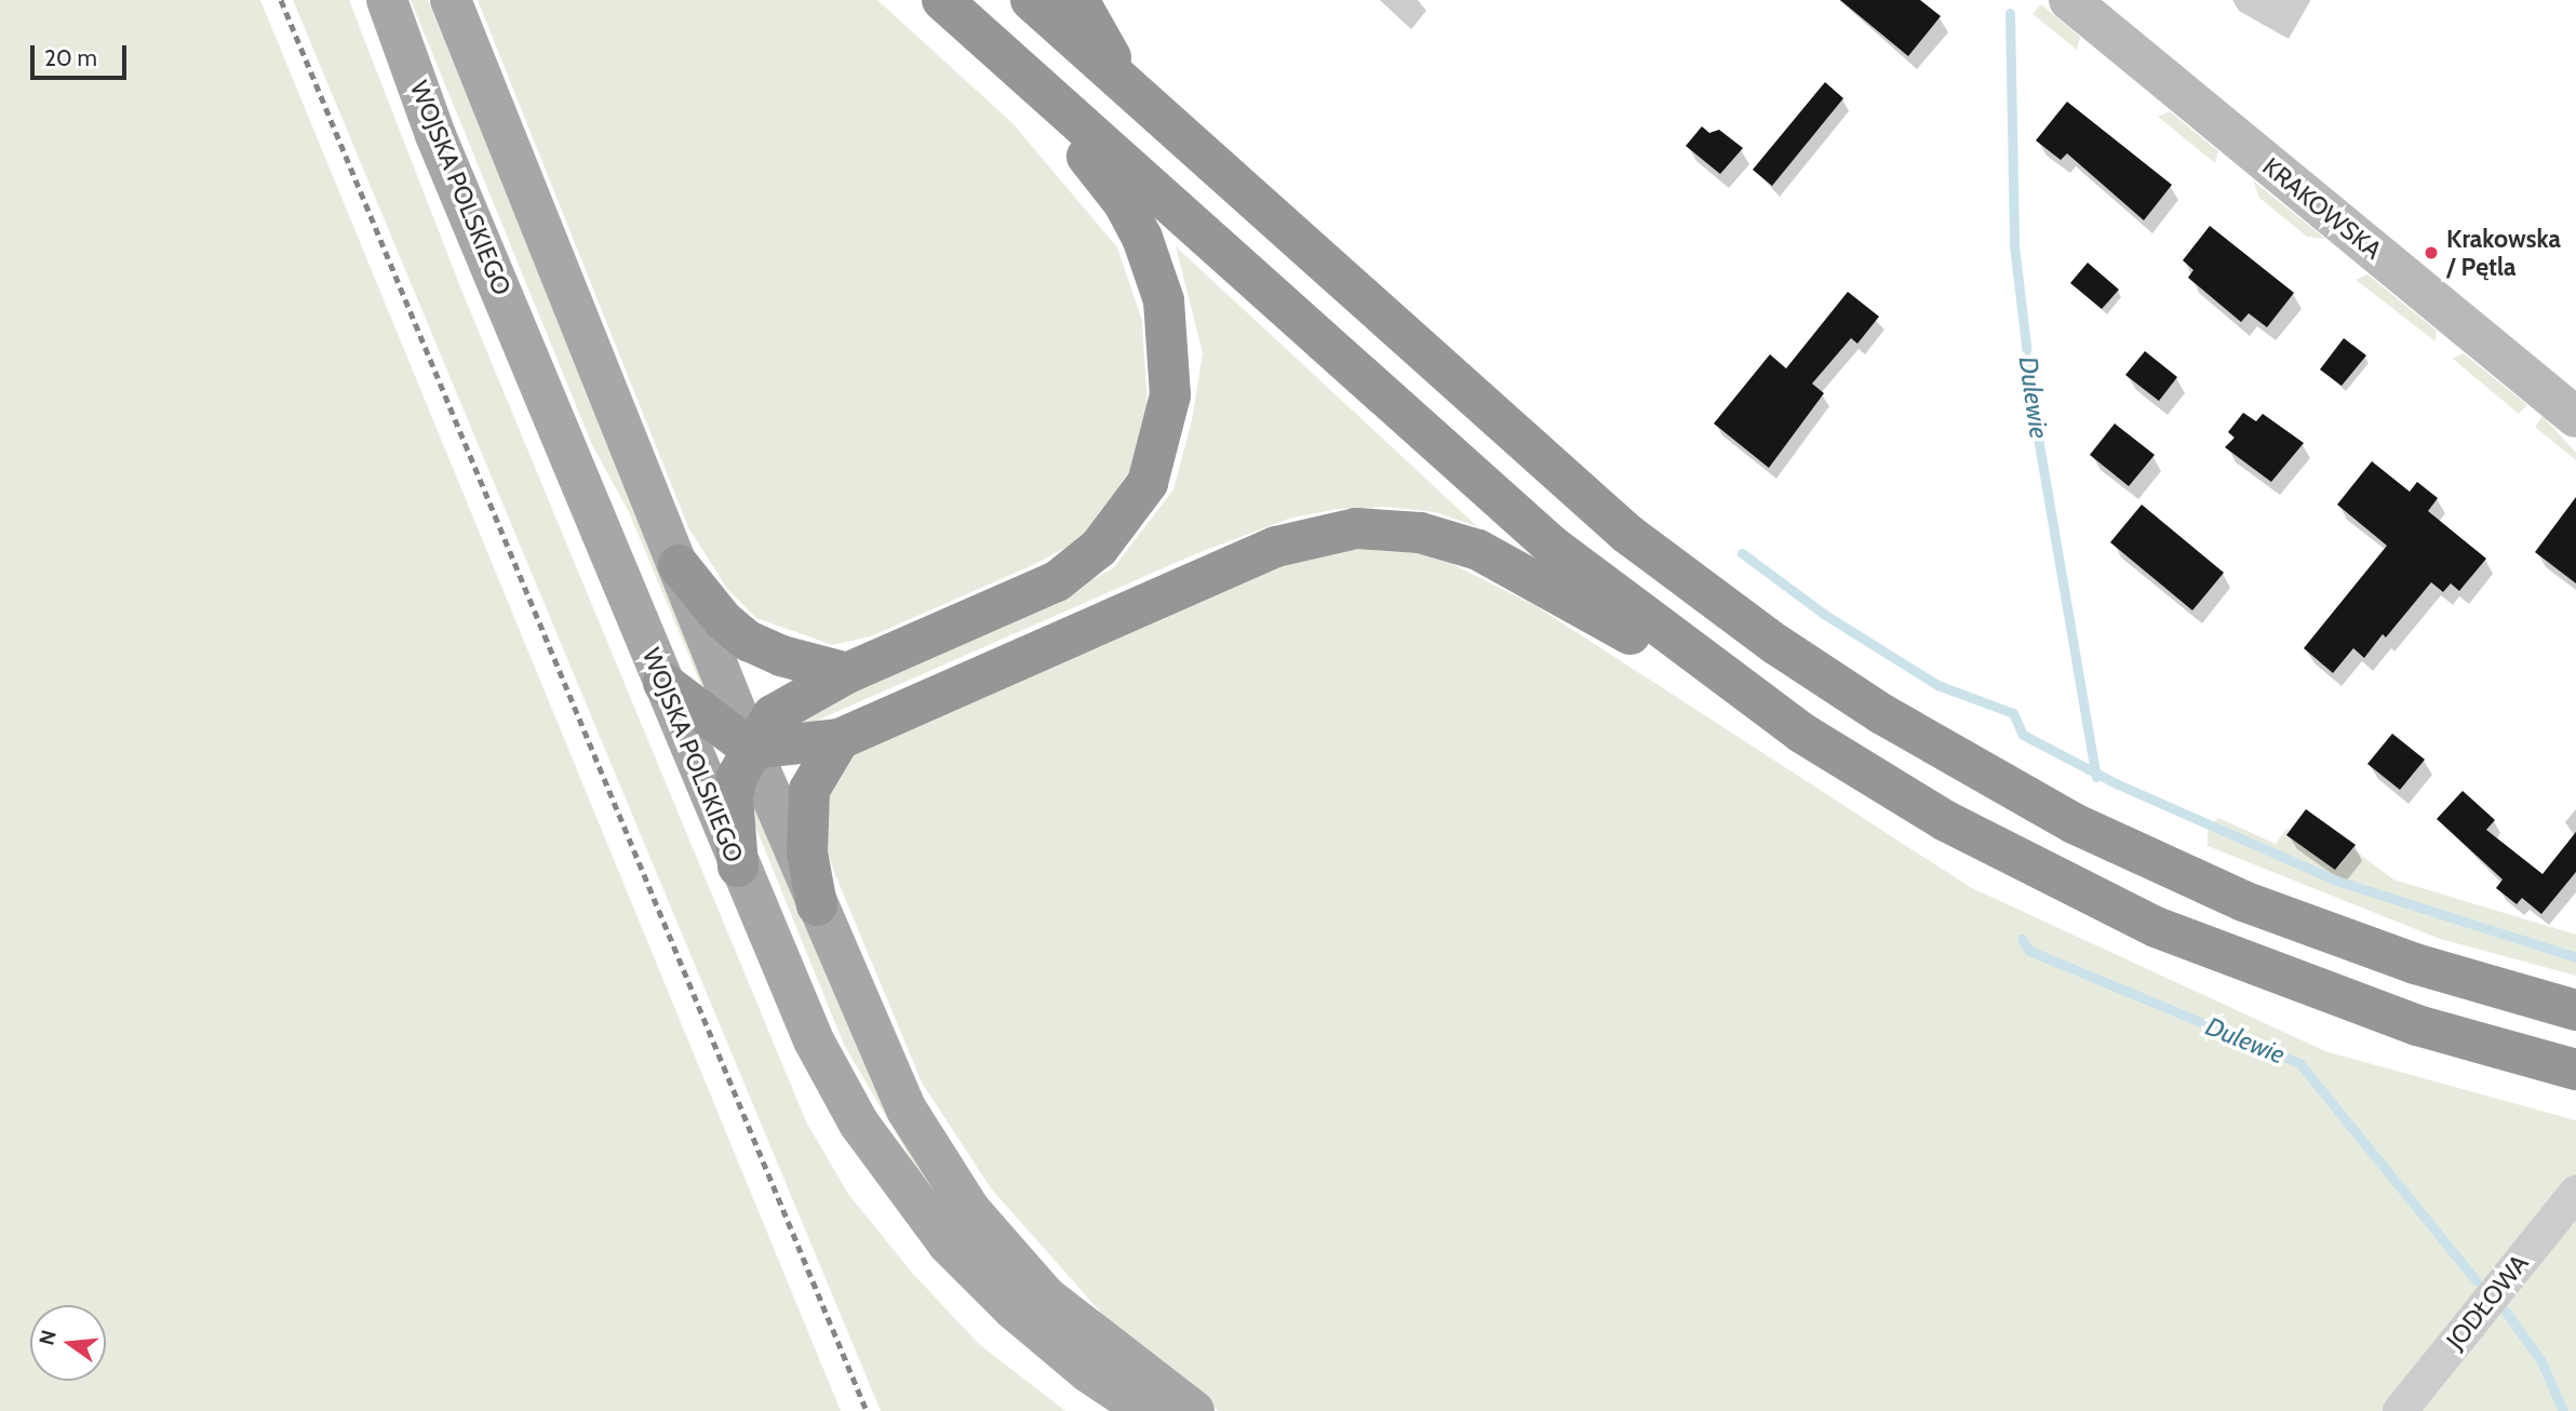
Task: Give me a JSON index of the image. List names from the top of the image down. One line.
{"streets":{"main road":["WOJSKA POLSKIEGO"],"street":["KRAKOWSKA","JODŁOWA"]},"water":["Dulewie"],"places":["Krakowska / Pętla"],"scale_bar":"20 m","north":"left"}
